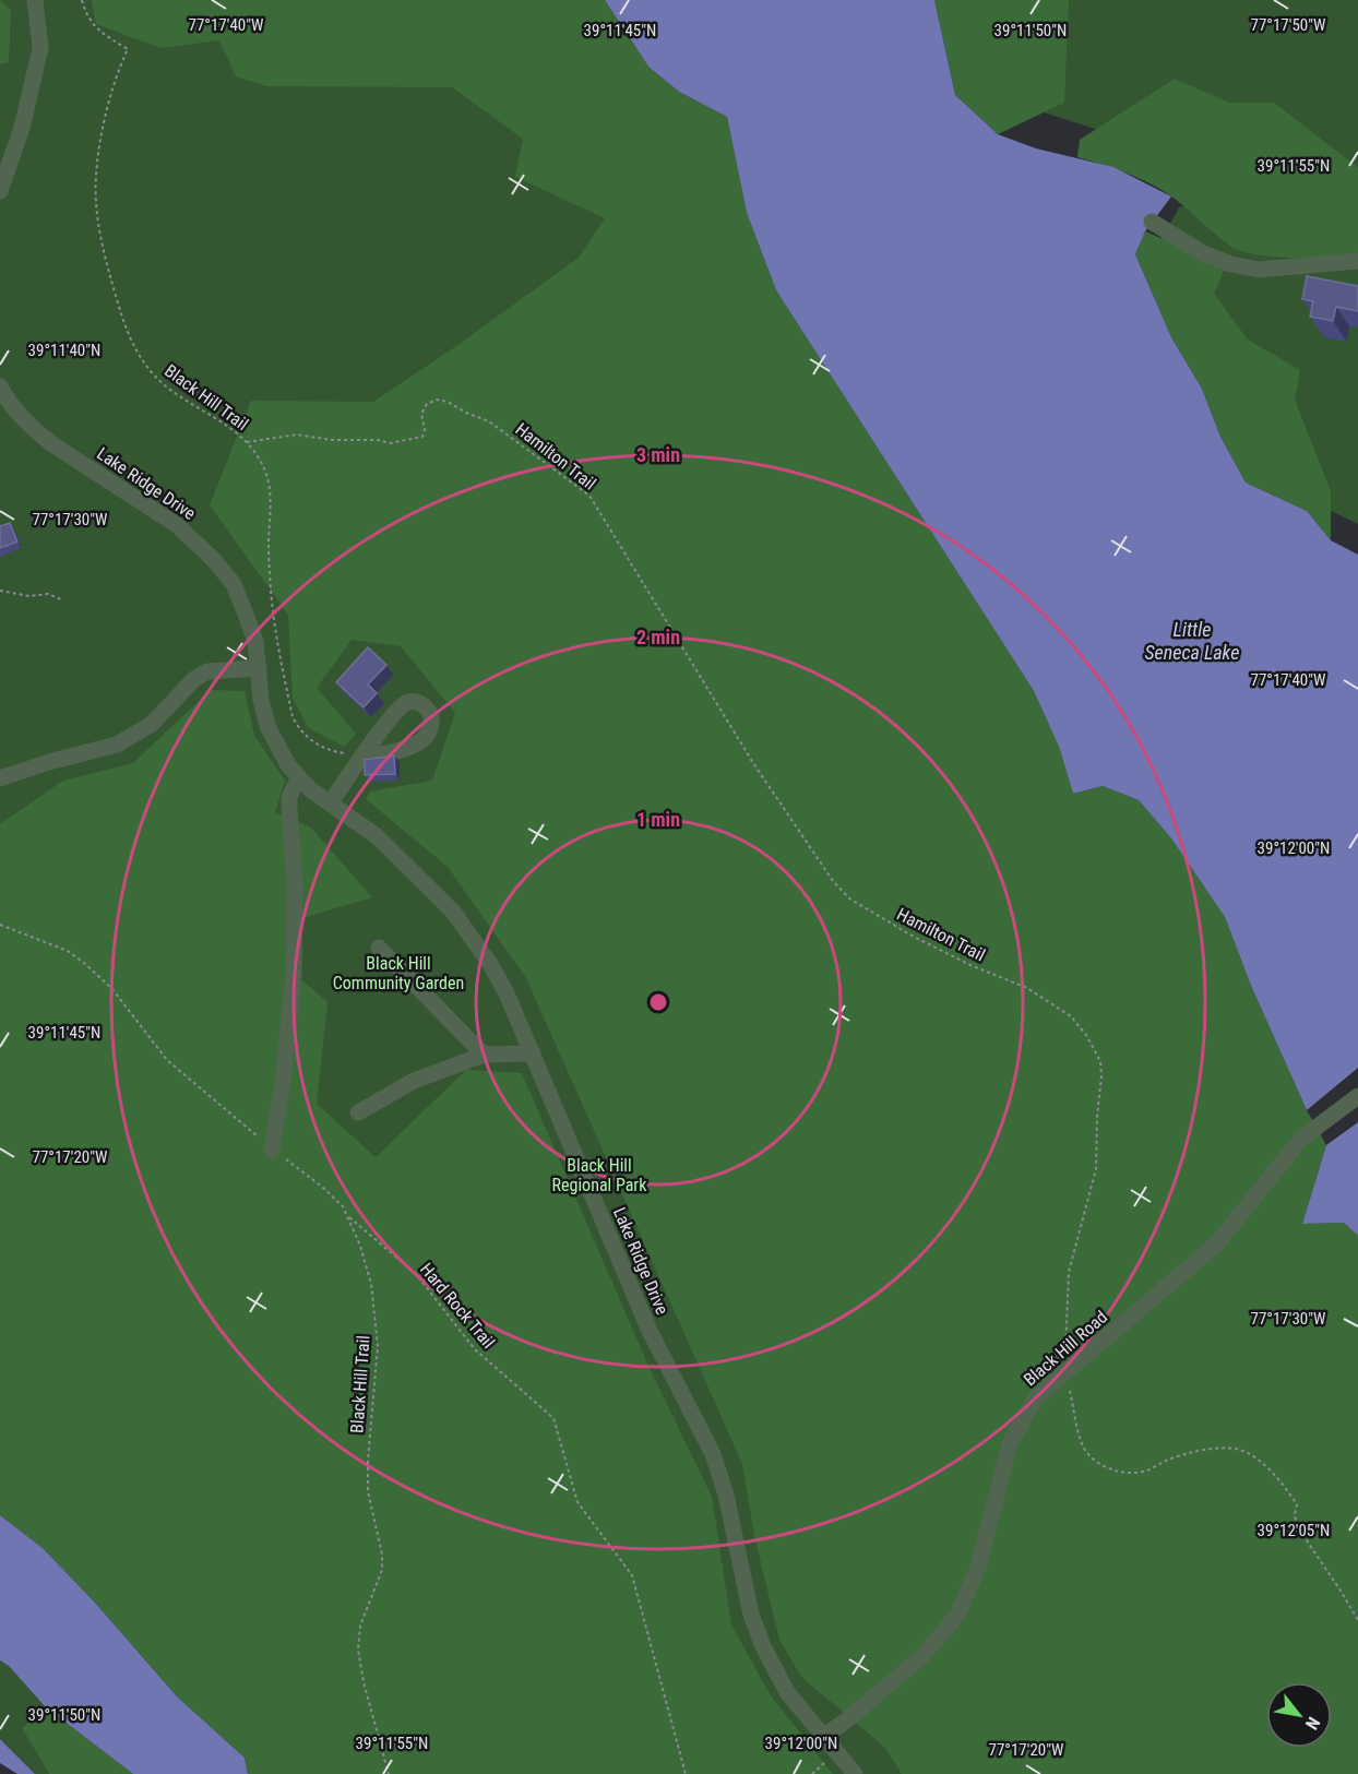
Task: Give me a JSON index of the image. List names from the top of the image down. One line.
{"streets":{"street":["Lake Ridge Drive","Black Hill Road"],"path":["Black Hill Trail","Hamilton Trail","Hard Rock Trail"]},"crossings":[["Black Hill Trail","Hamilton Trail"],["Black Hill Trail","Hard Rock Trail"],["Hamilton Trail","Black Hill Road"],["Lake Ridge Drive","Black Hill Road"]],"water":["Little Seneca Lake"],"parks":["Black Hill Community Garden","Black Hill Regional Park"],"north":"bottom right","coordinates":["77°17'40\"W","77°17'50\"W","39°11'45\"N","39°11'50\"N","39°11'55\"N","39°11'40\"N","77°17'30\"W","39°12'00\"N","77°17'20\"W","39°12'05\"N"],"rings":["3 min","2 min","1 min"]}
